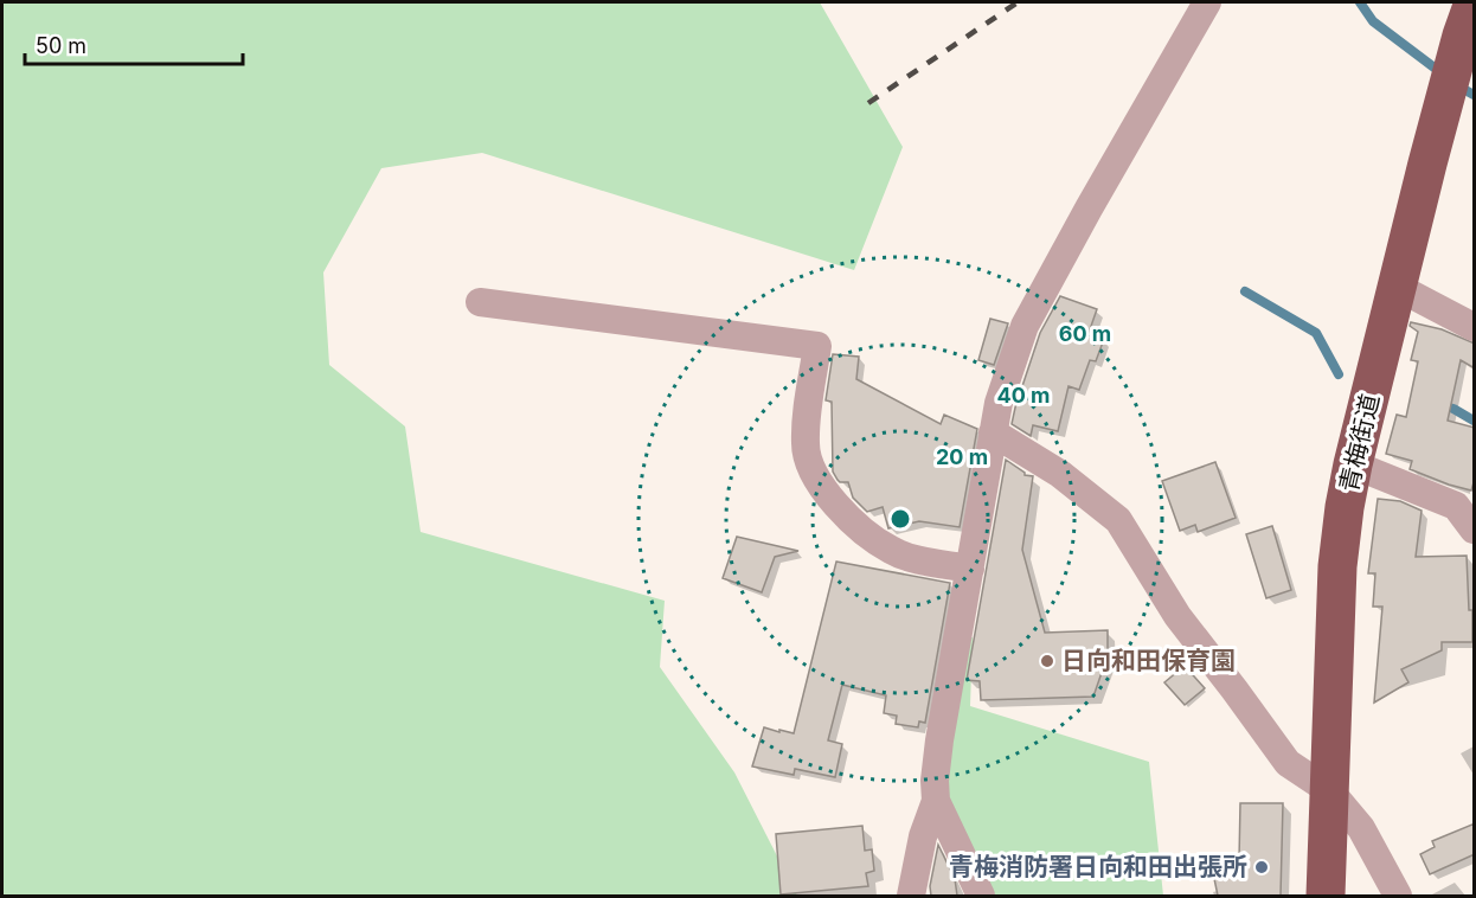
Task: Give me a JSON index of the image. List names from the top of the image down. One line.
{"streets":{"highway":["青梅街道"]},"places":["日向和田保育園","青梅消防署日向和田出張所"],"scale_bar":"50 m","rings":["60 m","40 m","20 m"]}
